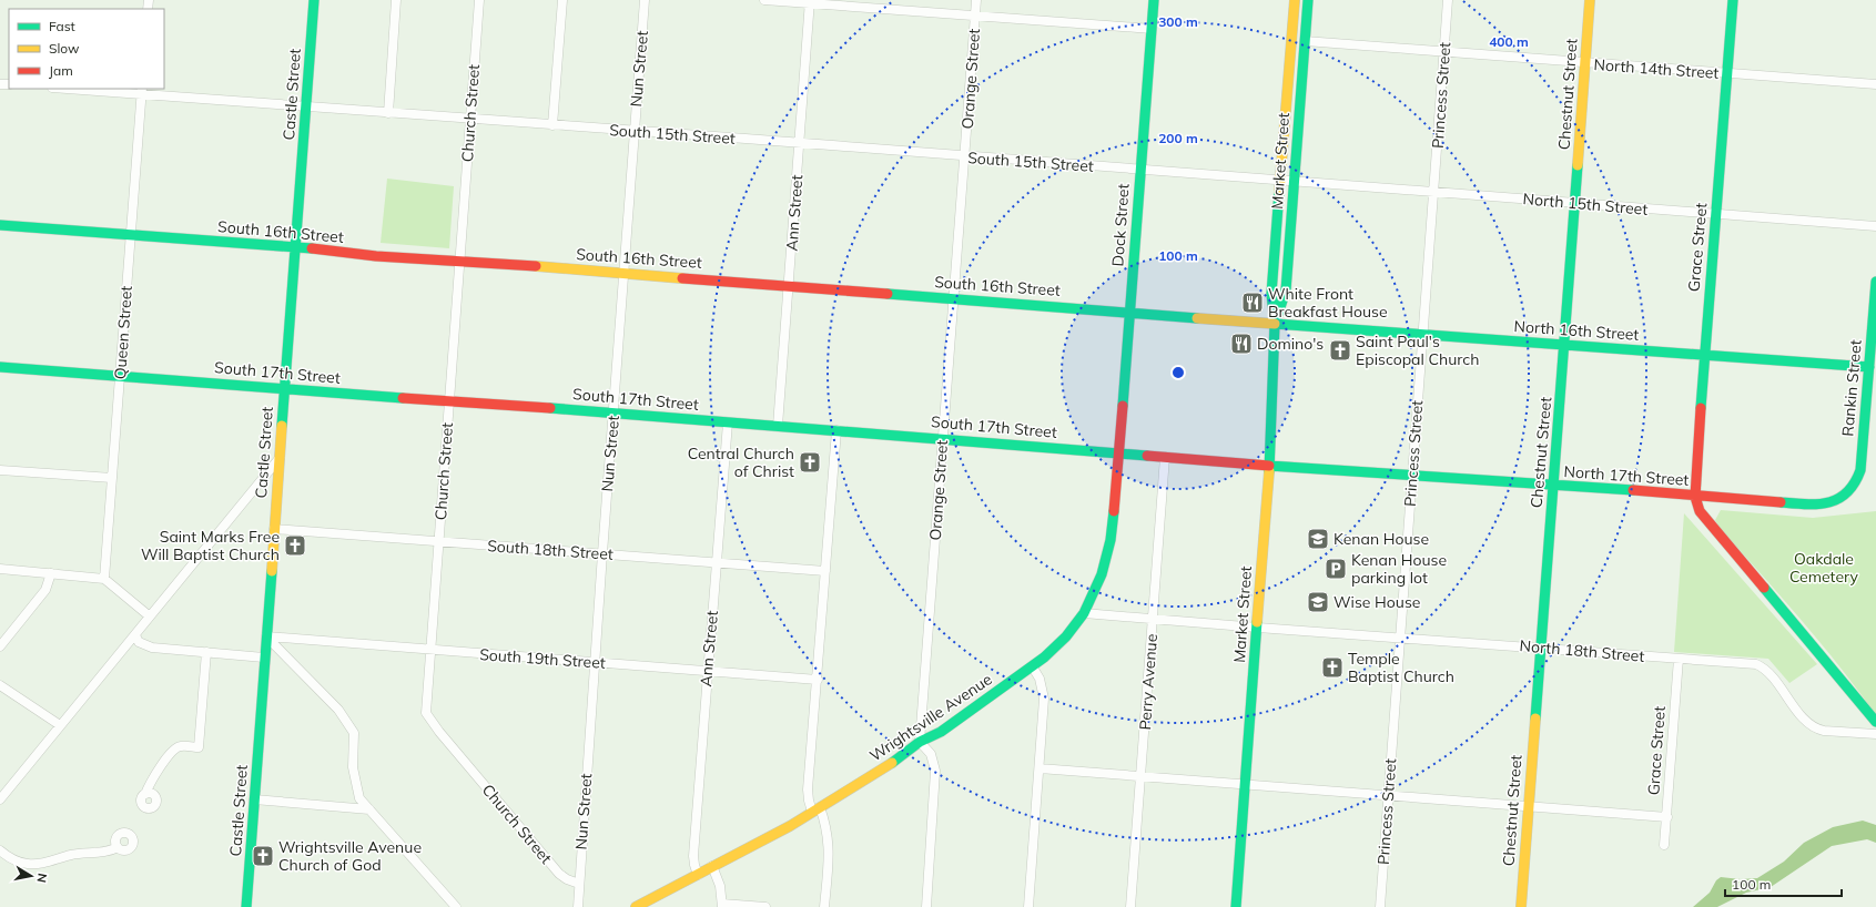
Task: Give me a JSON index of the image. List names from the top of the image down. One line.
{"streets":{"street":["Nun Street","North 14th Street","Orange Street","Castle Street","Chestnut Street","Princess Street","Church Street","South 15th Street","Market Street","North 15th Street","Ann Street","Dock Street","South 16th Street","Grace Street","North 16th Street","Queen Street","South 17th Street","Rankin Street","North 17th Street","South 18th Street","North 18th Street","South 19th Street","Perry Avenue","Wrightsville Avenue"]},"crossings":[["Nun Street","Church Street"],["Nun Street","South 15th Street"],["Nun Street","South 16th Street"],["Nun Street","South 17th Street"],["Nun Street","South 18th Street"],["Nun Street","South 19th Street"],["North 14th Street","Chestnut Street"],["North 14th Street","Princess Street"],["North 14th Street","Market Street"],["North 14th Street","Grace Street"],["Orange Street","South 15th Street"],["Orange Street","South 16th Street"],["Orange Street","South 17th Street"],["Orange Street","Wrightsville Avenue"],["Castle Street","South 15th Street"],["Castle Street","South 16th Street"],["Castle Street","South 17th Street"],["Castle Street","South 18th Street"],["Castle Street","South 19th Street"],["Chestnut Street","North 15th Street"],["Chestnut Street","North 16th Street"],["Chestnut Street","North 17th Street"],["Chestnut Street","North 18th Street"],["Princess Street","North 15th Street"],["Princess Street","North 16th Street"],["Princess Street","North 17th Street"],["Princess Street","North 18th Street"],["Church Street","South 15th Street"],["Church Street","South 16th Street"],["Church Street","South 17th Street"],["Church Street","South 18th Street"],["Church Street","South 19th Street"],["South 15th Street","Market Street"],["South 15th Street","North 15th Street"],["South 15th Street","Ann Street"],["South 15th Street","Dock Street"],["South 15th Street","Queen Street"],["Market Street","North 15th Street"],["Market Street","South 16th Street"],["Market Street","North 16th Street"],["Market Street","South 17th Street"],["Market Street","North 17th Street"],["Market Street","North 18th Street"],["North 15th Street","Grace Street"],["Ann Street","South 16th Street"],["Ann Street","South 17th Street"],["Ann Street","South 18th Street"],["Ann Street","South 19th Street"],["Ann Street","Wrightsville Avenue"],["Dock Street","South 16th Street"],["Dock Street","South 17th Street"],["Dock Street","Wrightsville Avenue"],["South 16th Street","North 16th Street"],["South 16th Street","Queen Street"],["Grace Street","North 16th Street"],["Grace Street","North 17th Street"],["Grace Street","North 18th Street"],["North 16th Street","Rankin Street"],["Queen Street","South 17th Street"],["South 17th Street","North 17th Street"],["South 17th Street","Perry Avenue"],["South 17th Street","Wrightsville Avenue"],["Rankin Street","North 17th Street"]],"parks":["Oakdale Cemetery"],"places":{"restaurant":["White Front Breakfast House","Domino's"],"church":["Saint Paul's Episcopal Church","Central Church of Christ","Saint Marks Free Will Baptist Church","Temple Baptist Church","Wrightsville Avenue Church of God"],"school or university":["Kenan House","Wise House"],"parking":["Kenan House parking lot"]},"legend":["Fast","Slow","Jam"],"scale_bar":"100 m","north":"right","rings":["300 m","400 m","200 m","100 m"]}
